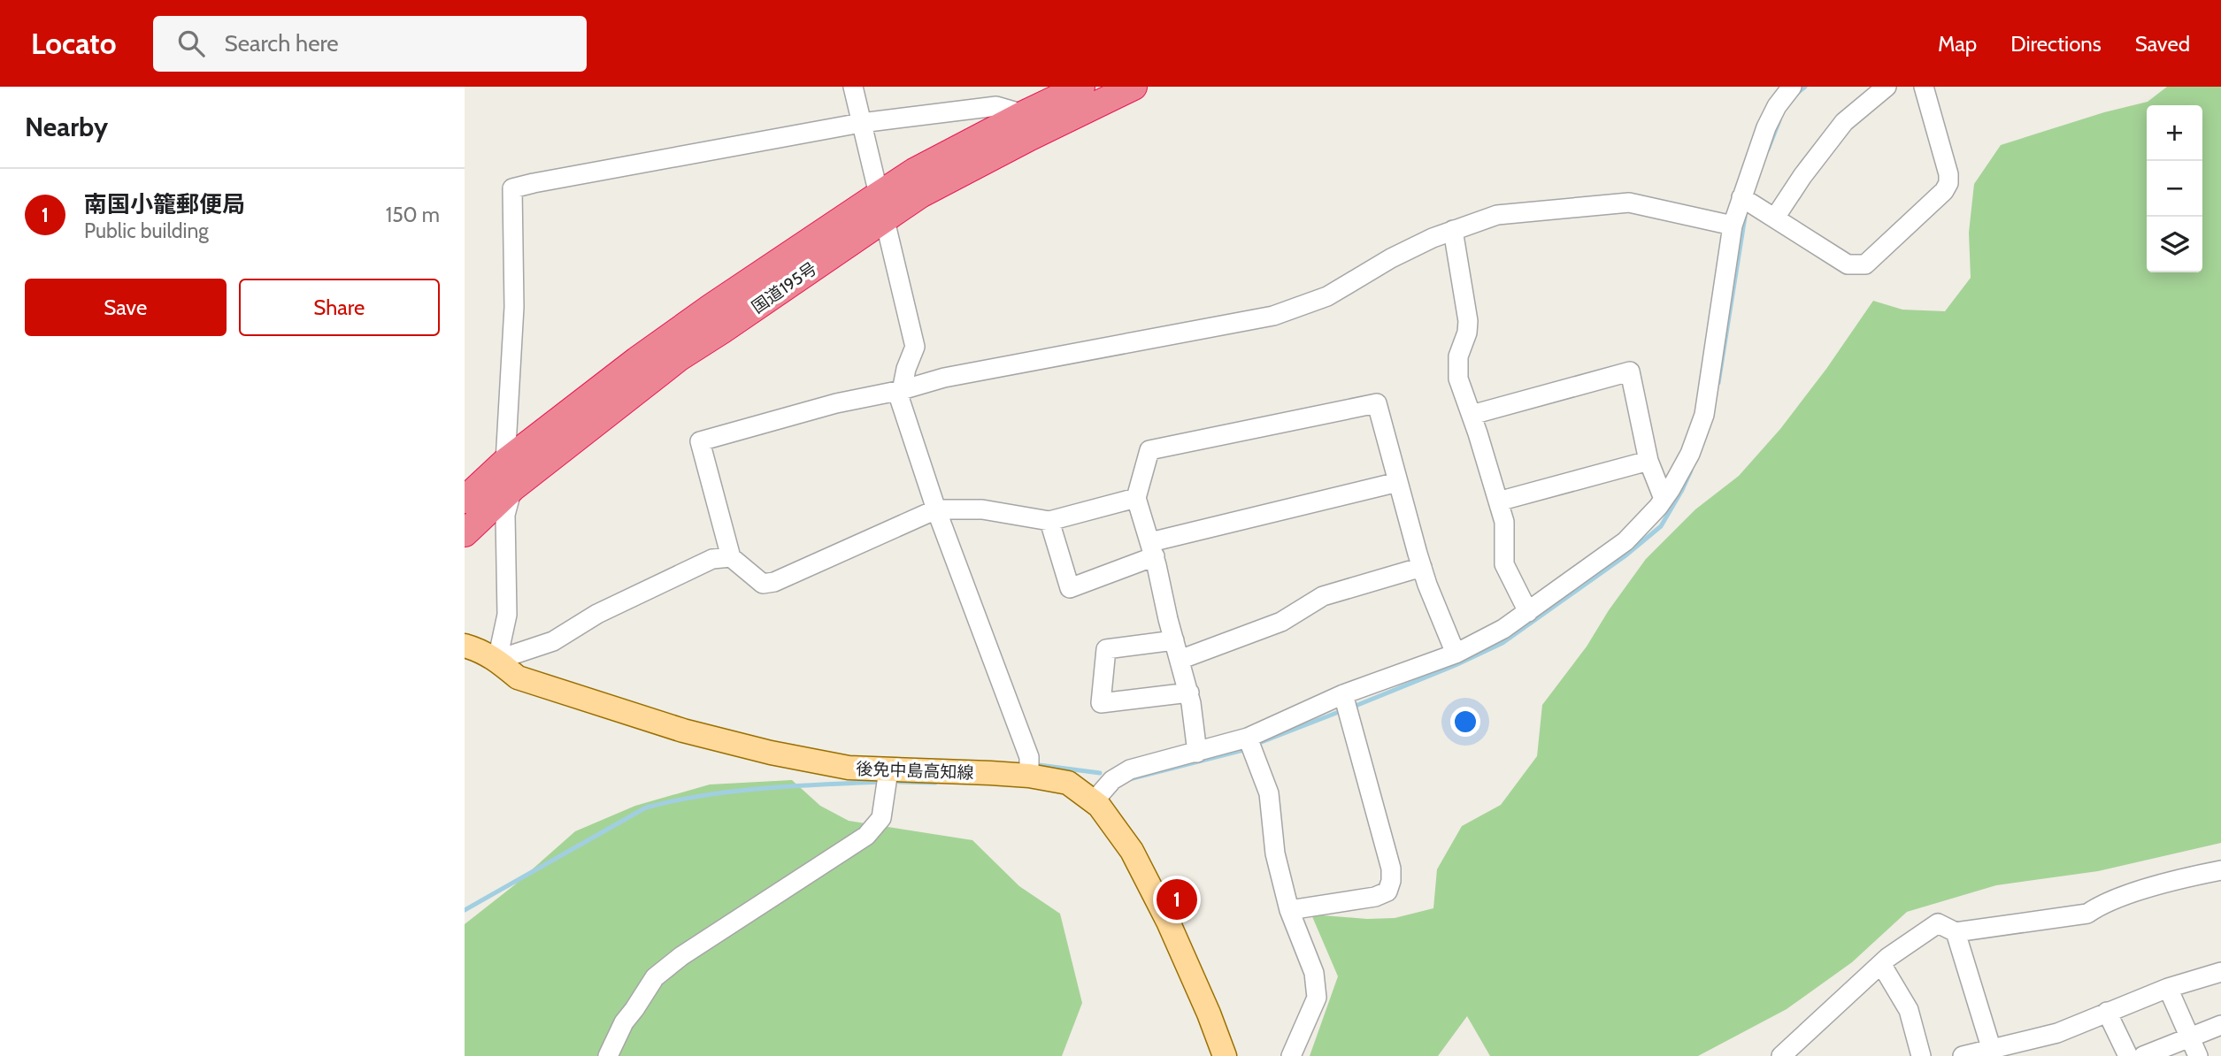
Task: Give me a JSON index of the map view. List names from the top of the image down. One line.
{"streets":{"highway":["国道195号"],"main road":["後免中島高知線"]},"page":{"header":"Locato","search":"Search here","nav":["Map","Directions","Saved"],"heading":"Nearby","map_buttons":["+","−"],"list":[{"mark":"1","name":"南国小籠郵便局","note":"Public building","value":"150 m"}],"buttons":["Save","Share"],"pins":"1"}}
